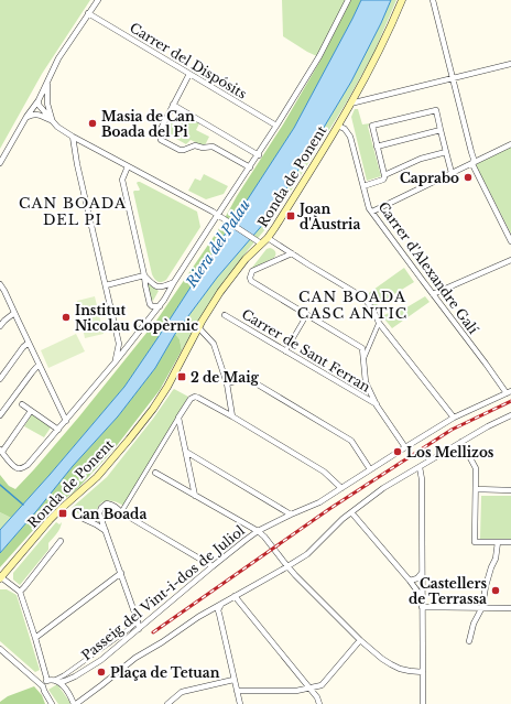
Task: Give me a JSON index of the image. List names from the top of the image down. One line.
{"streets":{"main road":["Ronda de Ponent"],"street":["Carrer del Dispósits","Carrer d'Alexandre Galí","Carrer de Sant Ferran","Passeig del Vint-i-dos de Juliol"]},"crossings":[["Ronda de Ponent","Carrer d'Alexandre Galí"],["Carrer d'Alexandre Galí","Passeig del Vint-i-dos de Juliol"]],"districts":["CAN BOADA DEL PI","CAN BOADA CASC ANTIC"],"water":["Riera del Palau"],"places":{"other":["Masia de Can Boada del Pi","Caprabo","Institut Nicolau Copèrnic","Los Mellizos","Castellers de Terrassa","Plaça de Tetuan"],"transit":["Joan d'Àustria","2 de Maig","Can Boada"]}}
